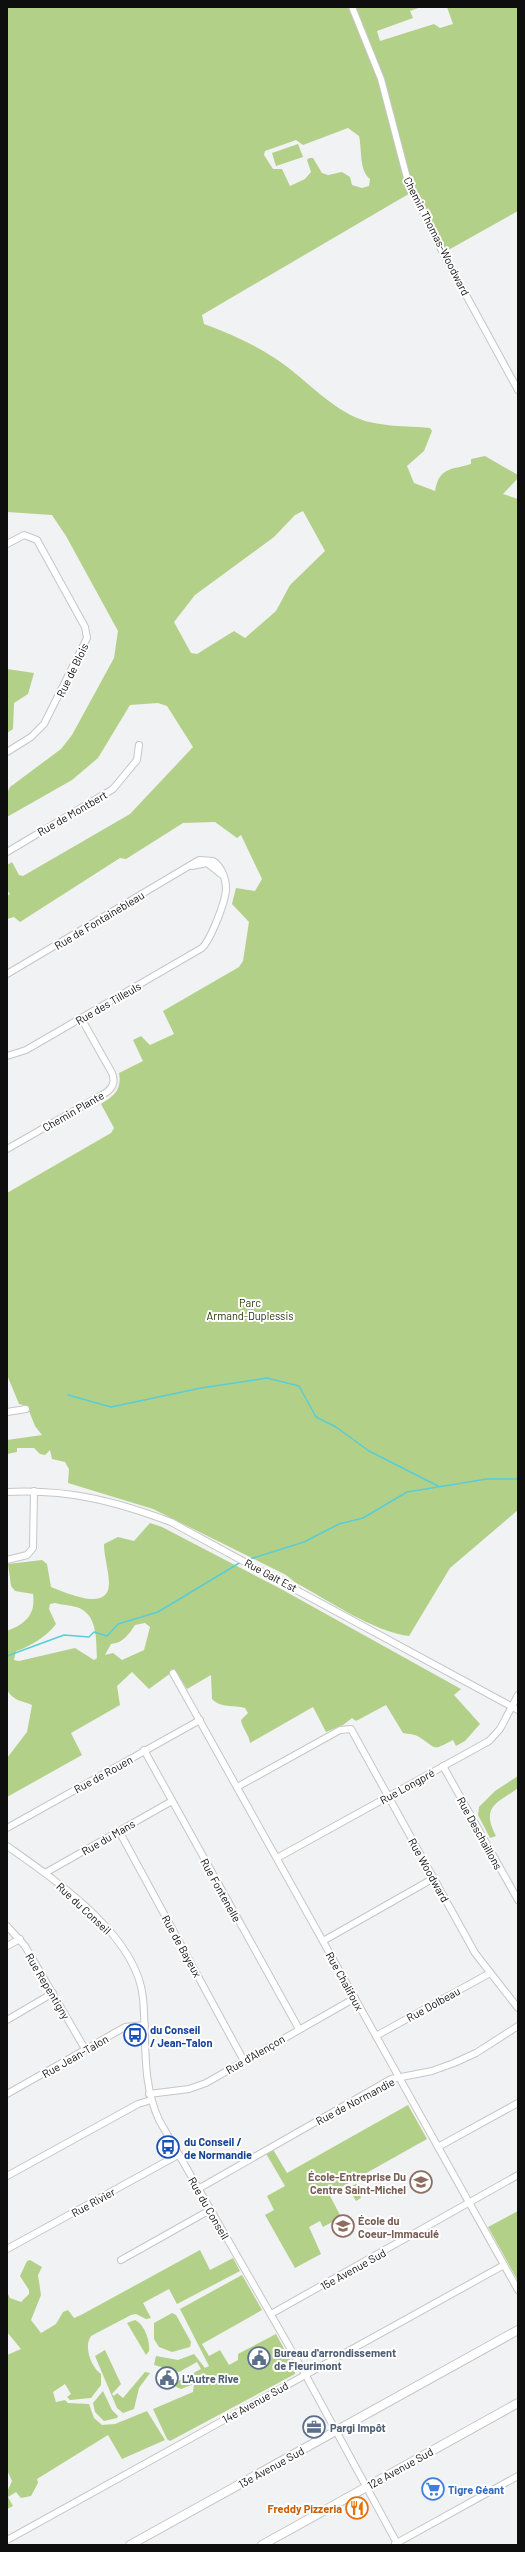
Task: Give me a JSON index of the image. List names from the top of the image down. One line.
{"streets":{"main road":["13e Avenue Sud","12e Avenue Sud"],"street":["Chemin Thomas-Woodward","Rue de Blois","Rue de Montbert","Rue de Fontainebleau","Rue des Tilleuls","Chemin Plante","Rue Galt Est","Rue de Rouen","Rue Longpré","Rue Deschaillons","Rue du Mans","Rue Woodward","Rue Fontenelle","Rue du Conseil","Rue de Bayeux","Rue Chalifoux","Rue Repentigny","Rue Dolbeau","Rue d'Alençon","Rue Jean-Talon","Rue de Normandie","Rue Rivier","15e Avenue Sud","14e Avenue Sud"]},"crossings":[["Rue de Fontainebleau","Rue des Tilleuls"],["Rue des Tilleuls","Chemin Plante"],["Rue Galt Est","Rue Longpré"],["Rue de Rouen","Rue Fontenelle"],["Rue de Rouen","Rue Chalifoux"],["Rue Longpré","Rue Deschaillons"],["Rue Longpré","Rue Woodward"],["Rue Longpré","Rue Chalifoux"],["Rue du Mans","Rue Fontenelle"],["Rue du Mans","Rue du Conseil"],["Rue du Mans","Rue de Bayeux"],["Rue Woodward","Rue Chalifoux"],["Rue Woodward","Rue Dolbeau"],["Rue Fontenelle","Rue d'Alençon"],["Rue du Conseil","Rue d'Alençon"],["Rue du Conseil","Rue Jean-Talon"],["Rue du Conseil","Rue de Normandie"],["Rue du Conseil","Rue Rivier"],["Rue du Conseil","15e Avenue Sud"],["Rue du Conseil","14e Avenue Sud"],["Rue du Conseil","13e Avenue Sud"],["Rue du Conseil","12e Avenue Sud"],["Rue de Bayeux","Rue d'Alençon"],["Rue Chalifoux","Rue Dolbeau"],["Rue Chalifoux","Rue d'Alençon"],["Rue Chalifoux","Rue de Normandie"],["Rue Chalifoux","15e Avenue Sud"],["Rue Chalifoux","14e Avenue Sud"],["Rue Repentigny","Rue Jean-Talon"]],"parks":["Parc Armand-Duplessis"],"places":{"bus stop":["du Conseil / Jean-Talon","du Conseil / de Normandie"],"school or university":["École-Entreprise Du Centre Saint-Michel","École du Coeur-Immaculé"],"public building":["Bureau d'arrondissement de Fleurimont","L'Autre Rive"],"office":["Pargi Impôt"],"supermarket":["Tigre Géant"],"restaurant":["Freddy Pizzeria"]}}
